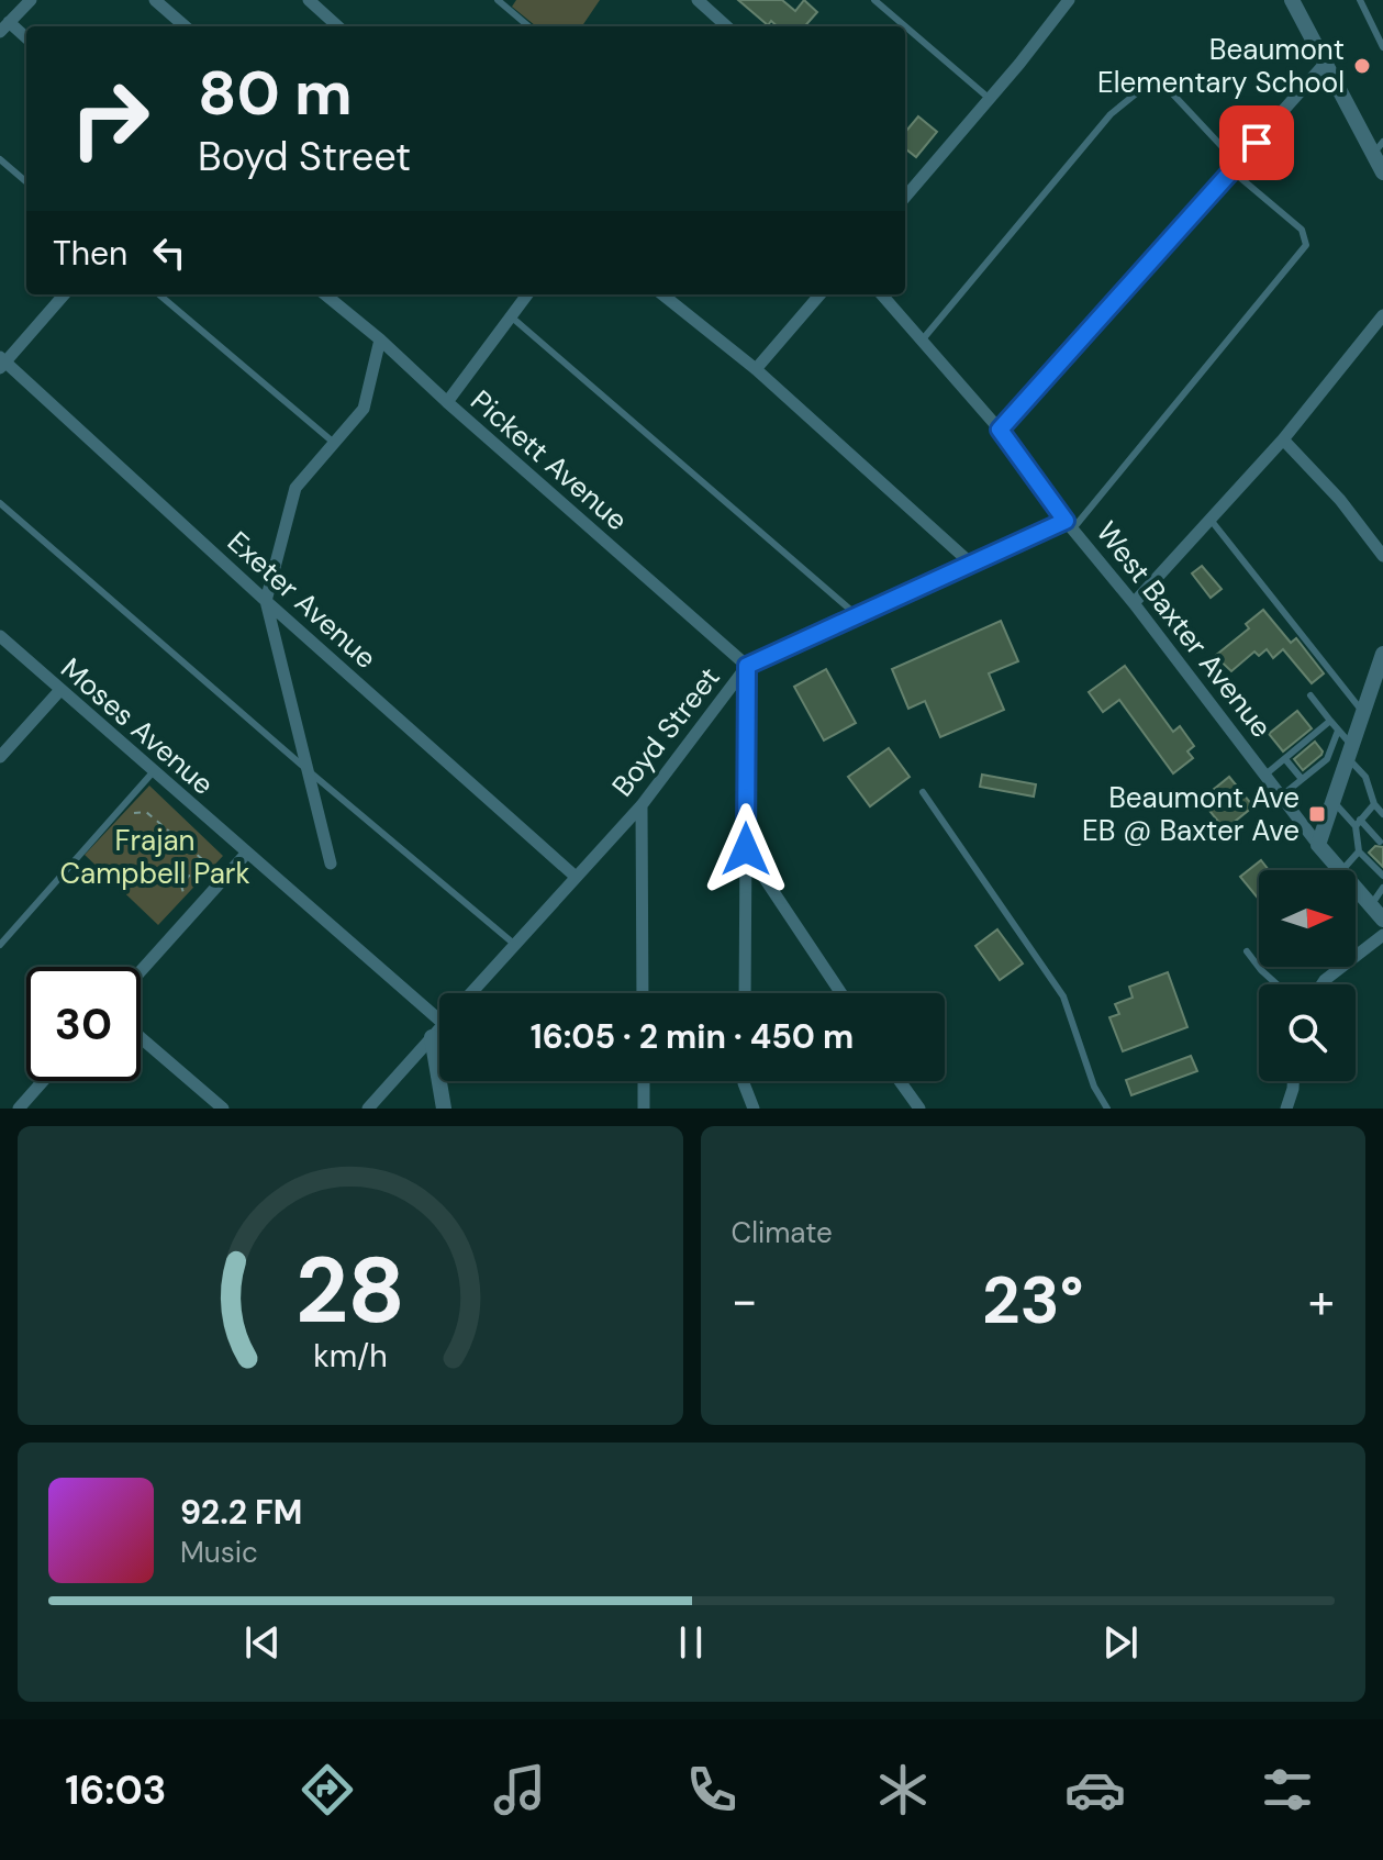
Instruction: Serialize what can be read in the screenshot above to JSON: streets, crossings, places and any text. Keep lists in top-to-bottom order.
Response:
{
  "streets": {
    "street": [
      "Pickett Avenue",
      "Exeter Avenue",
      "West Baxter Avenue",
      "Moses Avenue",
      "Boyd Street"
    ]
  },
  "crossings": [
    ["Pickett Avenue", "Boyd Street"],
    ["Exeter Avenue", "Boyd Street"],
    ["West Baxter Avenue", "Boyd Street"]
  ],
  "parks": ["Frajan Campbell Park"],
  "places": {
    "other": ["Beaumont Elementary School"],
    "transit": ["Beaumont Ave EB @ Baxter Ave"]
  },
  "north": "right",
  "page": {
    "turn": ["80 m", "Boyd Street"],
    "then": "Then",
    "limit": "30",
    "trip": "16:05 · 2 min · 450 m",
    "tile": "Climate",
    "heat": ["−", "23°", "+"],
    "song": ["92.2 FM", "Music"],
    "tabs": "16:03",
    "gauge": ["28", "km/h"]
  }
}
